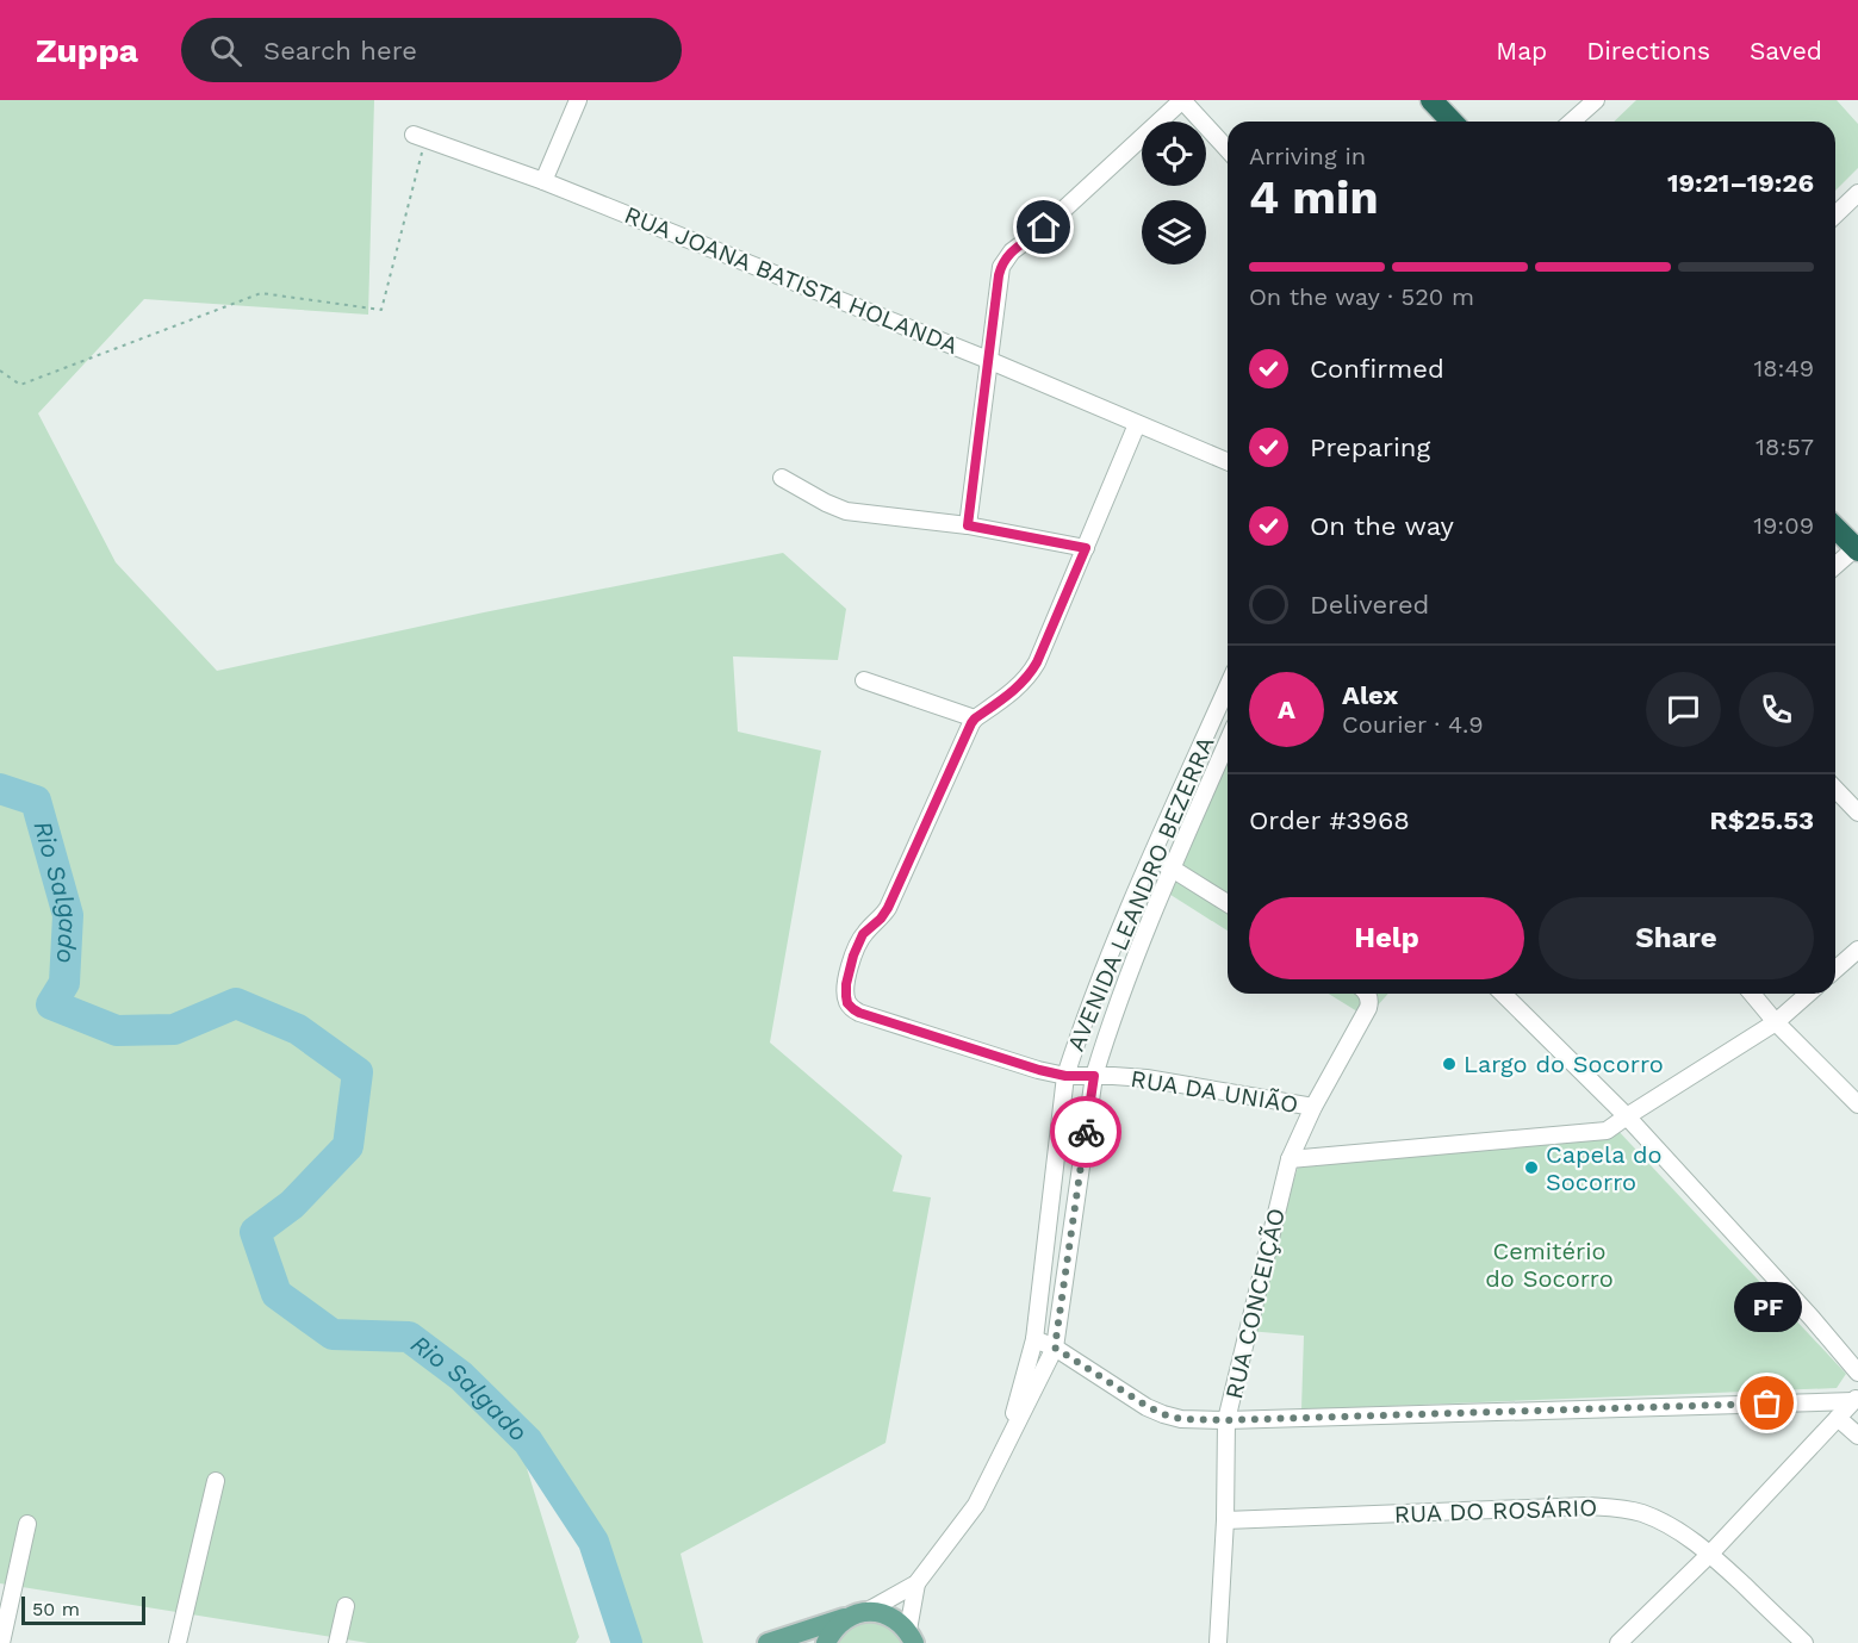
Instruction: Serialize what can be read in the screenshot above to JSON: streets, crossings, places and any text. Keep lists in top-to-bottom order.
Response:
{
  "streets": {
    "street": [
      "RUA JOANA BATISTA HOLANDA",
      "AVENIDA LEANDRO BEZERRA",
      "RUA DA UNIÃO",
      "RUA CONCEIÇÃO",
      "RUA DO ROSÁRIO"
    ]
  },
  "crossings": [
    ["AVENIDA LEANDRO BEZERRA", "RUA DA UNIÃO"],
    ["RUA DA UNIÃO", "RUA CONCEIÇÃO"],
    ["RUA CONCEIÇÃO", "RUA DO ROSÁRIO"]
  ],
  "water": ["Rio Salgado"],
  "parks": ["Cemitério do Socorro"],
  "places": ["Largo do Socorro", "Capela do Socorro", "PF"],
  "scale_bar": "50 m",
  "page": {
    "header": "Zuppa",
    "search": "Search here",
    "nav": ["Map", "Directions", "Saved"],
    "heading": ["4 min", "Arriving in", "19:21–19:26"],
    "panel": [
      "Alex",
      "Courier · 4.9",
      "Order #3968",
      "R$25.53"
    ],
    "bar": "On the way · 520 m",
    "list": [
      ["Confirmed", "18:49"],
      ["Preparing", "18:57"],
      ["On the way", "19:09"],
      "Delivered"
    ],
    "round": "A",
    "buttons": ["Help", "Share"],
    "bubble": "PF",
    "scale": "50 m"
  }
}
